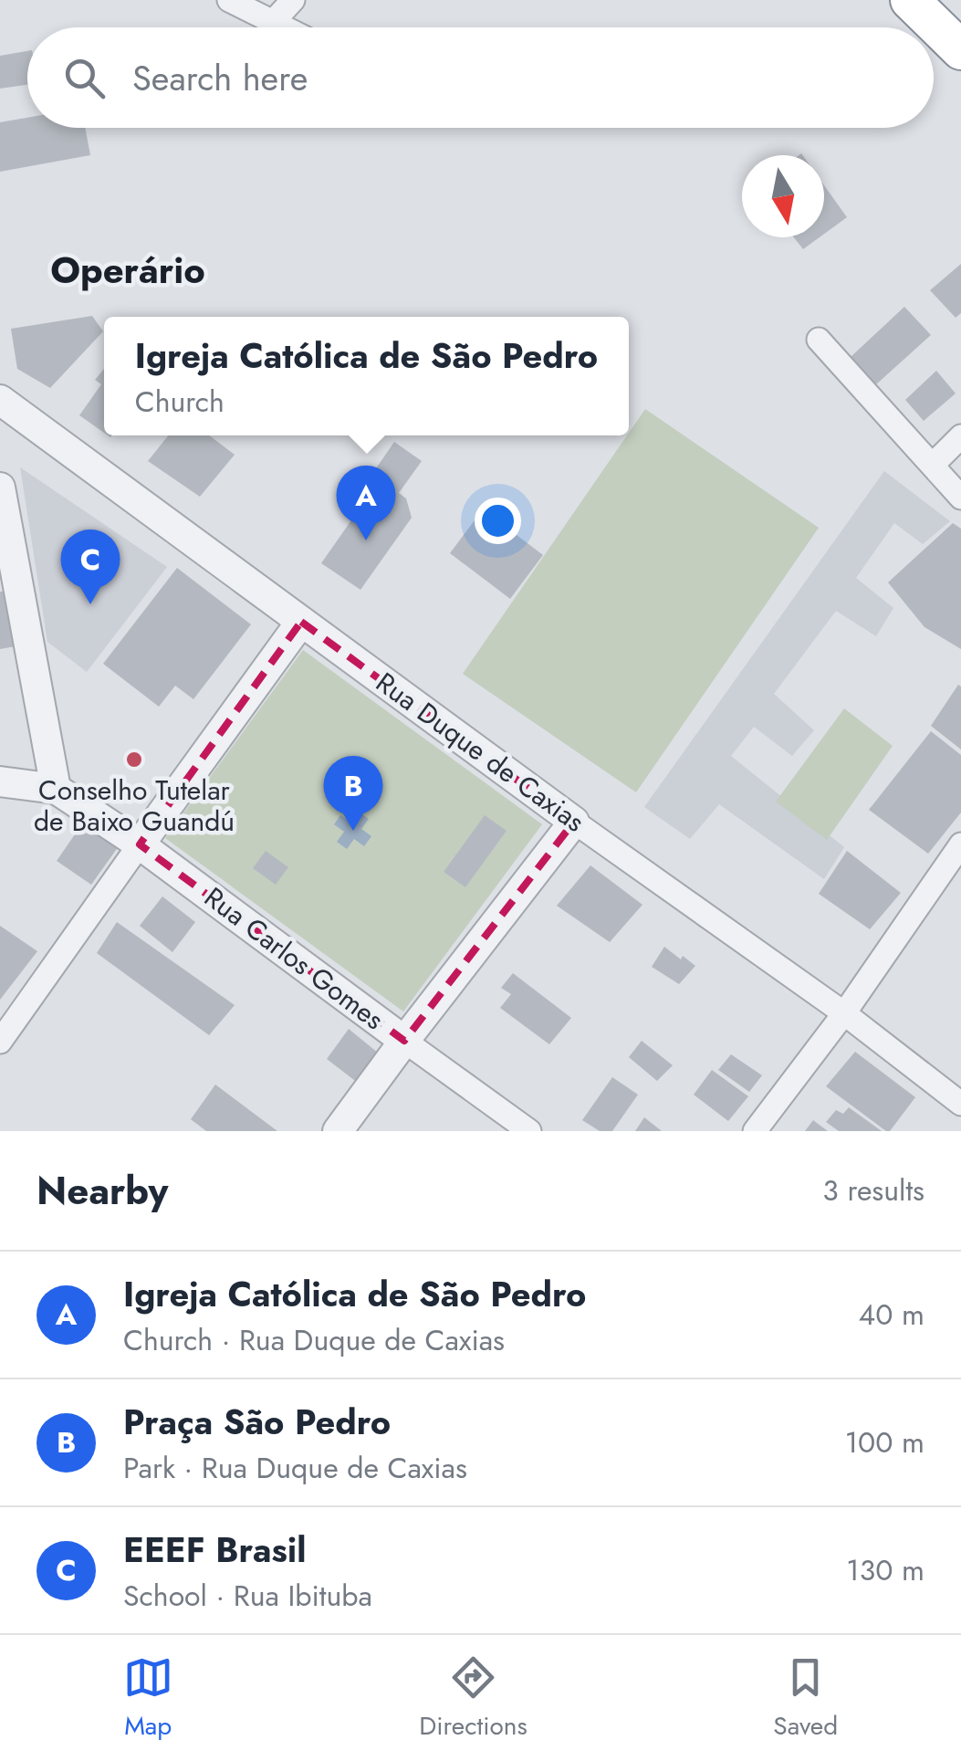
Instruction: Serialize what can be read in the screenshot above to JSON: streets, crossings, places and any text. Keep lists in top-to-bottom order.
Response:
{
  "streets": {
    "street": ["Rua Duque de Caxias", "Rua Carlos Gomes"]
  },
  "districts": ["Operário"],
  "places": ["Conselho Tutelar de Baixo Guandú"],
  "north": "bottom",
  "page": {
    "search": "Search here",
    "popup": ["Igreja Católica de São Pedro", "Church"],
    "pins": ["A", "C", "B"],
    "heading": ["Nearby", "3 results"],
    "list": [
      {
        "mark": "A",
        "name": "Igreja Católica de São Pedro",
        "note": "Church · Rua Duque de Caxias",
        "value": "40 m"
      },
      {
        "mark": "B",
        "name": "Praça São Pedro",
        "note": "Park · Rua Duque de Caxias",
        "value": "100 m"
      },
      {
        "mark": "C",
        "name": "EEEF Brasil",
        "note": "School · Rua Ibituba",
        "value": "130 m"
      }
    ],
    "nav": ["Map", "Directions", "Saved"]
  }
}
